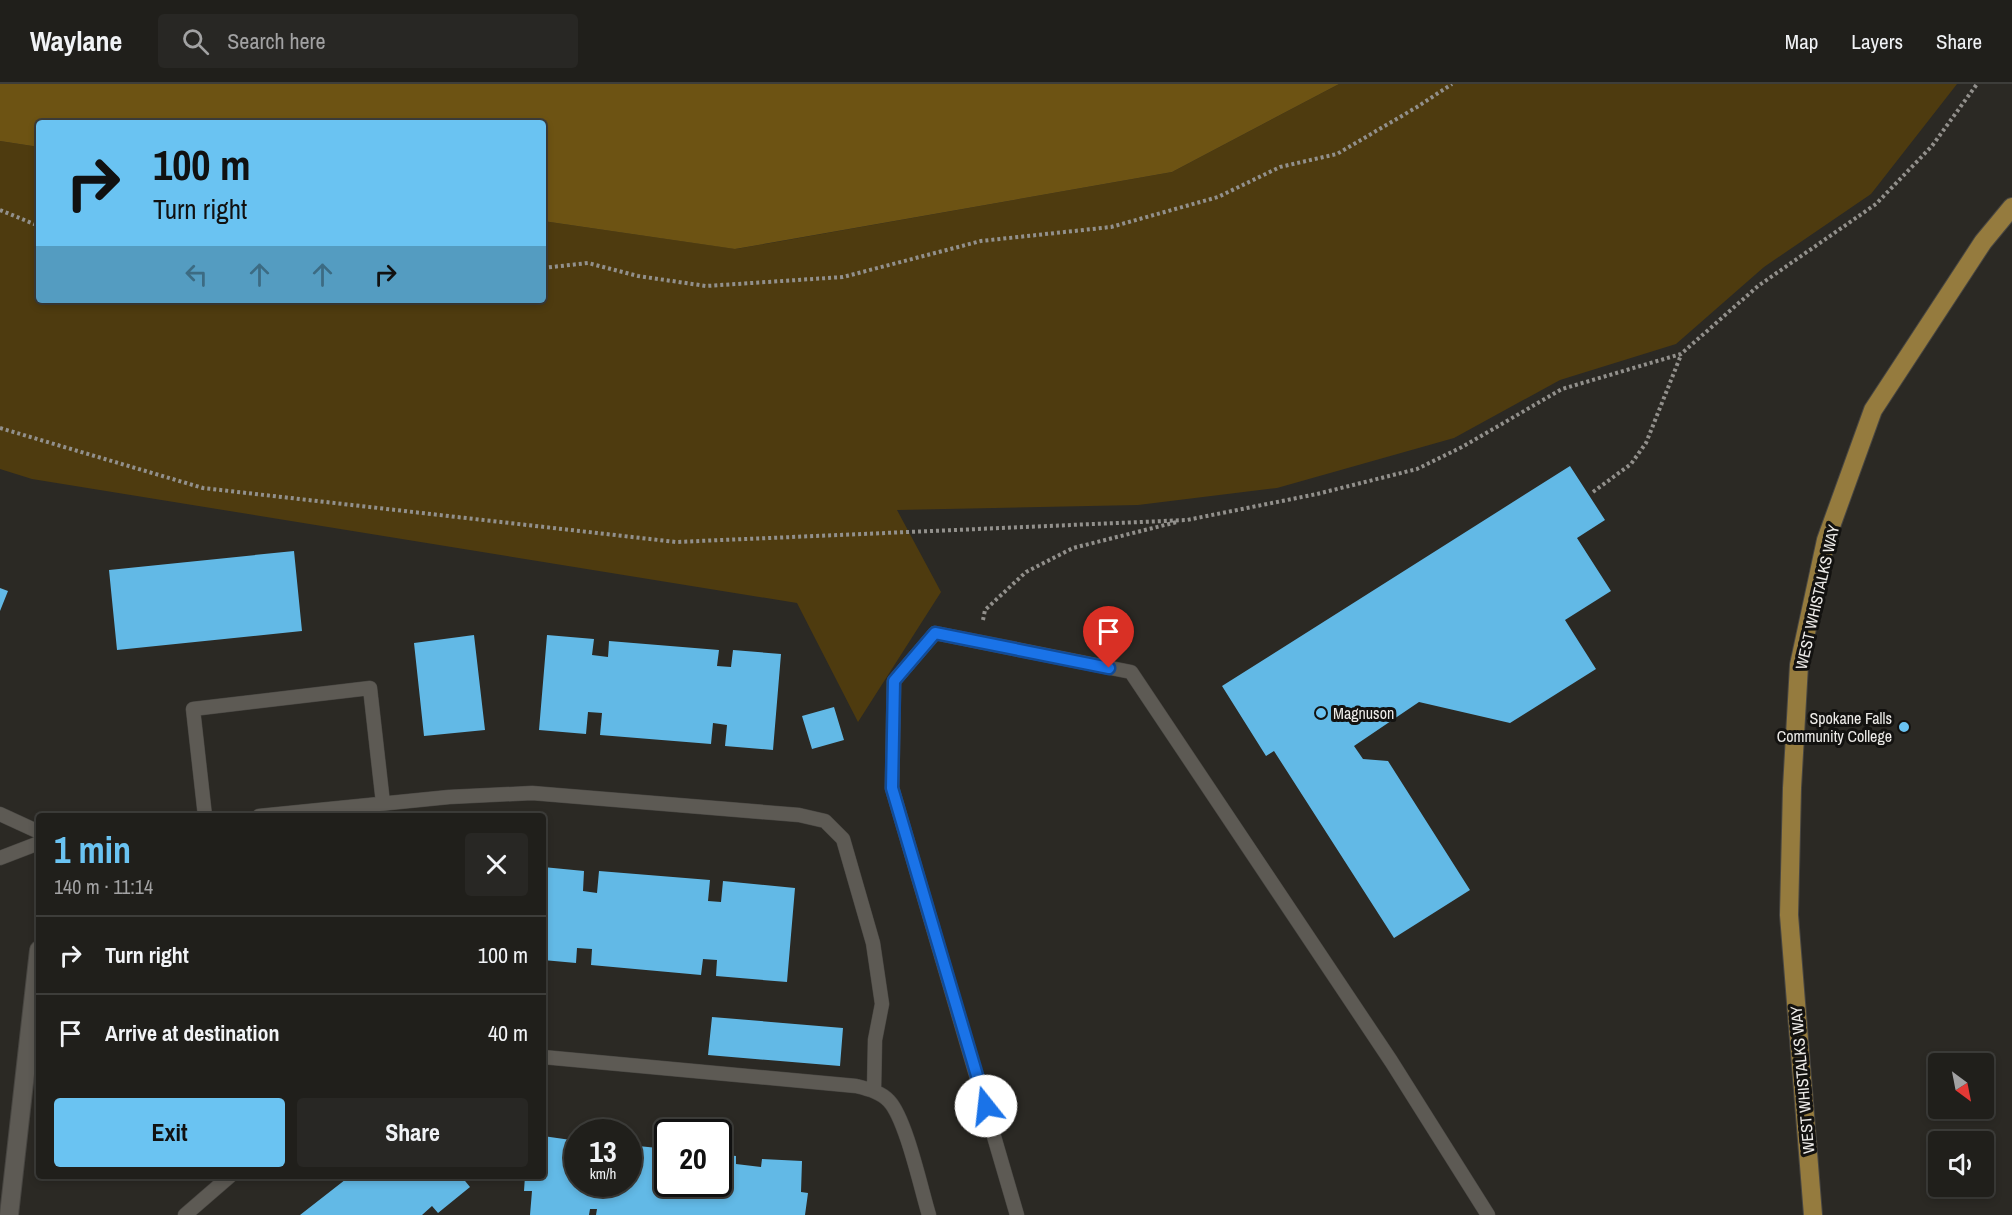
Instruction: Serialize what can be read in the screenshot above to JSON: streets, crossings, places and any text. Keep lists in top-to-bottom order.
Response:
{
  "streets": {
    "main road": ["WEST WHISTALKS WAY"]
  },
  "places": ["Magnuson", "Spokane Falls Community College"],
  "north": "bottom right",
  "page": {
    "header": "Waylane",
    "search": "Search here",
    "nav": ["Map", "Layers", "Share"],
    "turn": ["100 m", "Turn right"],
    "heading": ["1 min", "140 m · 11:14"],
    "list": [
      {
        "name": "Turn right",
        "value": "100 m"
      },
      {
        "name": "Arrive at destination",
        "value": "40 m"
      }
    ],
    "buttons": ["Exit", "Share"],
    "speed": "13 km/h",
    "limit": "20"
  }
}
